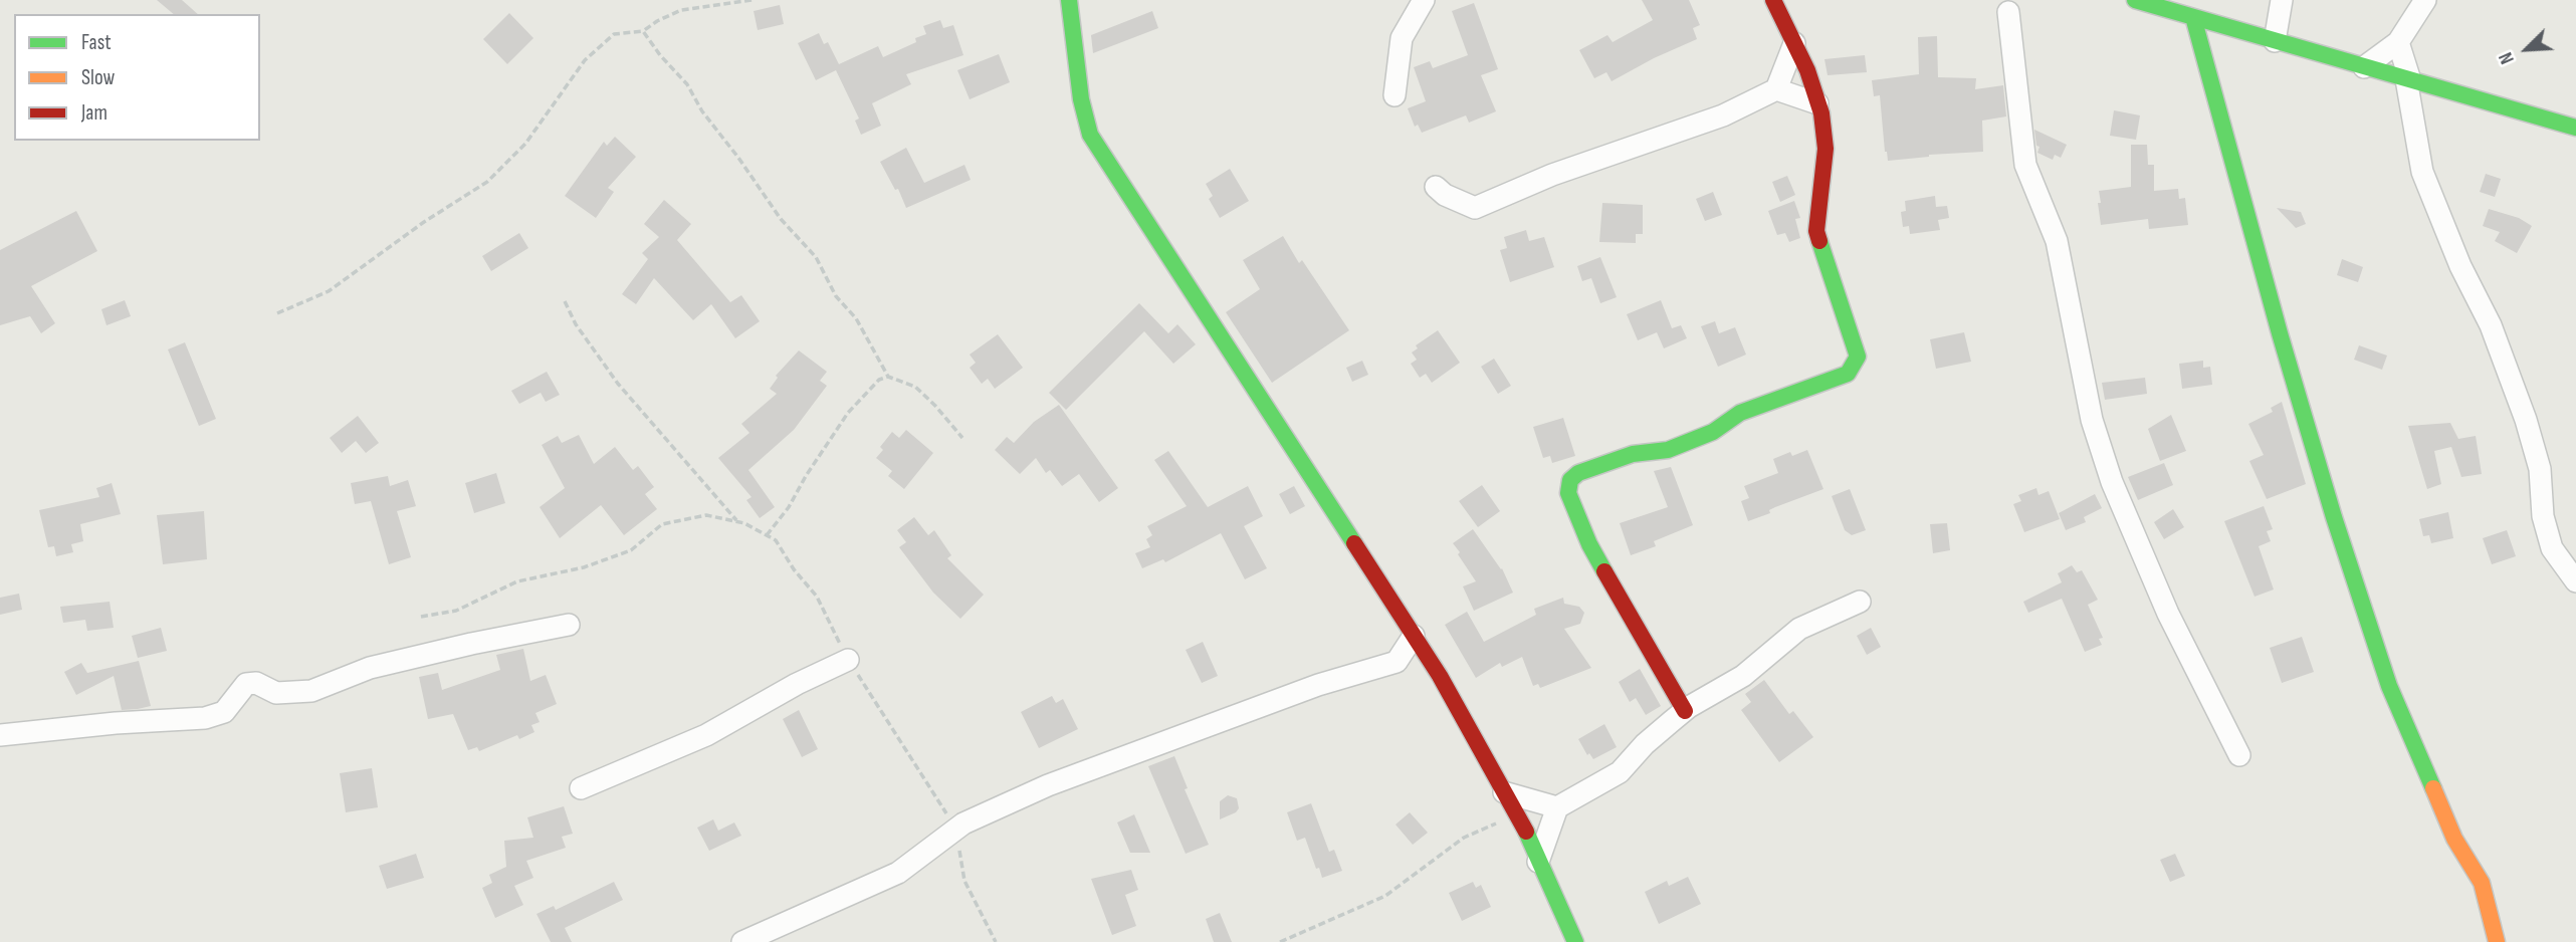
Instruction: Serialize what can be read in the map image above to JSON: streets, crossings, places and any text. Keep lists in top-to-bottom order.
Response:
{
  "legend": ["Fast", "Slow", "Jam"],
  "north": "bottom left"
}
